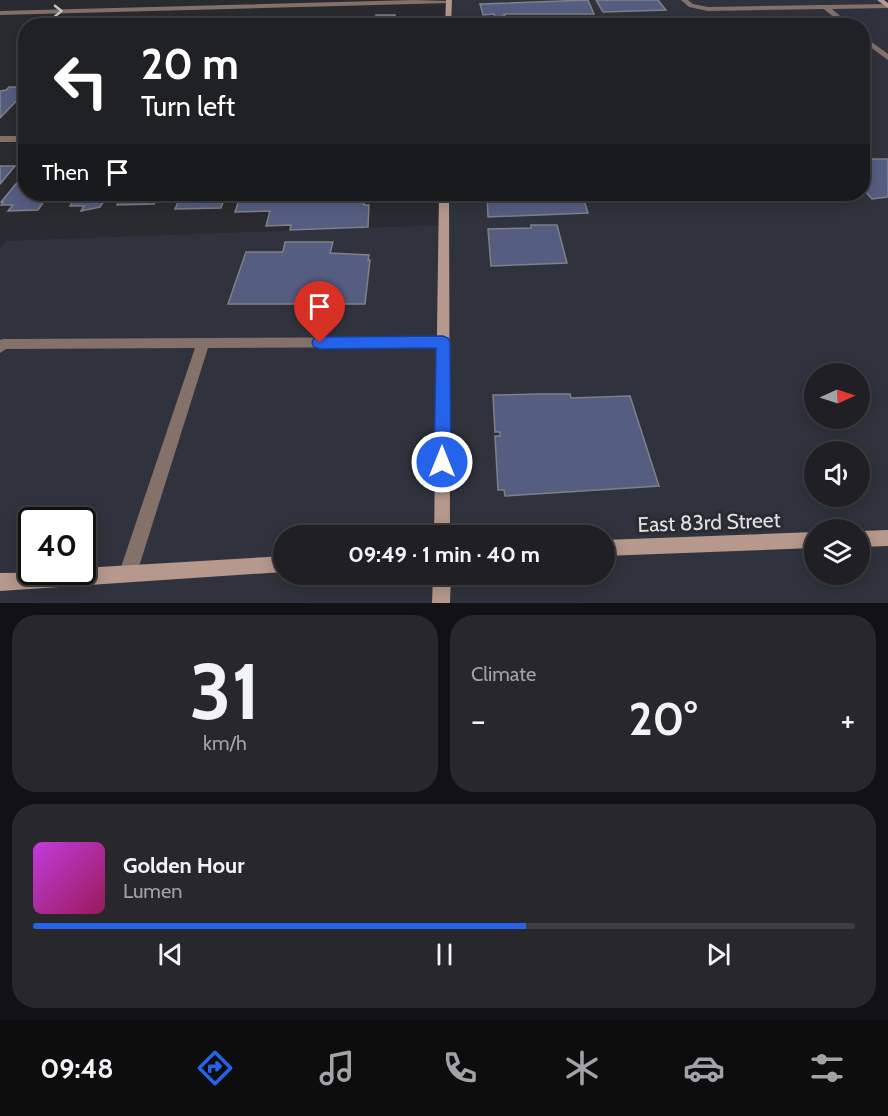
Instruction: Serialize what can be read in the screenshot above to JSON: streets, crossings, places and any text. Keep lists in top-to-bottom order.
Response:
{
  "streets": {
    "street": ["East 83rd Street"]
  },
  "north": "right",
  "page": {
    "turn": ["20 m", "Turn left"],
    "then": "Then",
    "limit": "40",
    "trip": "09:49 · 1 min · 40 m",
    "tile": [
      ["31", "km/h"],
      "Climate"
    ],
    "heat": ["−", "20°", "+"],
    "song": ["Golden Hour", "Lumen"],
    "tabs": "09:48"
  }
}
